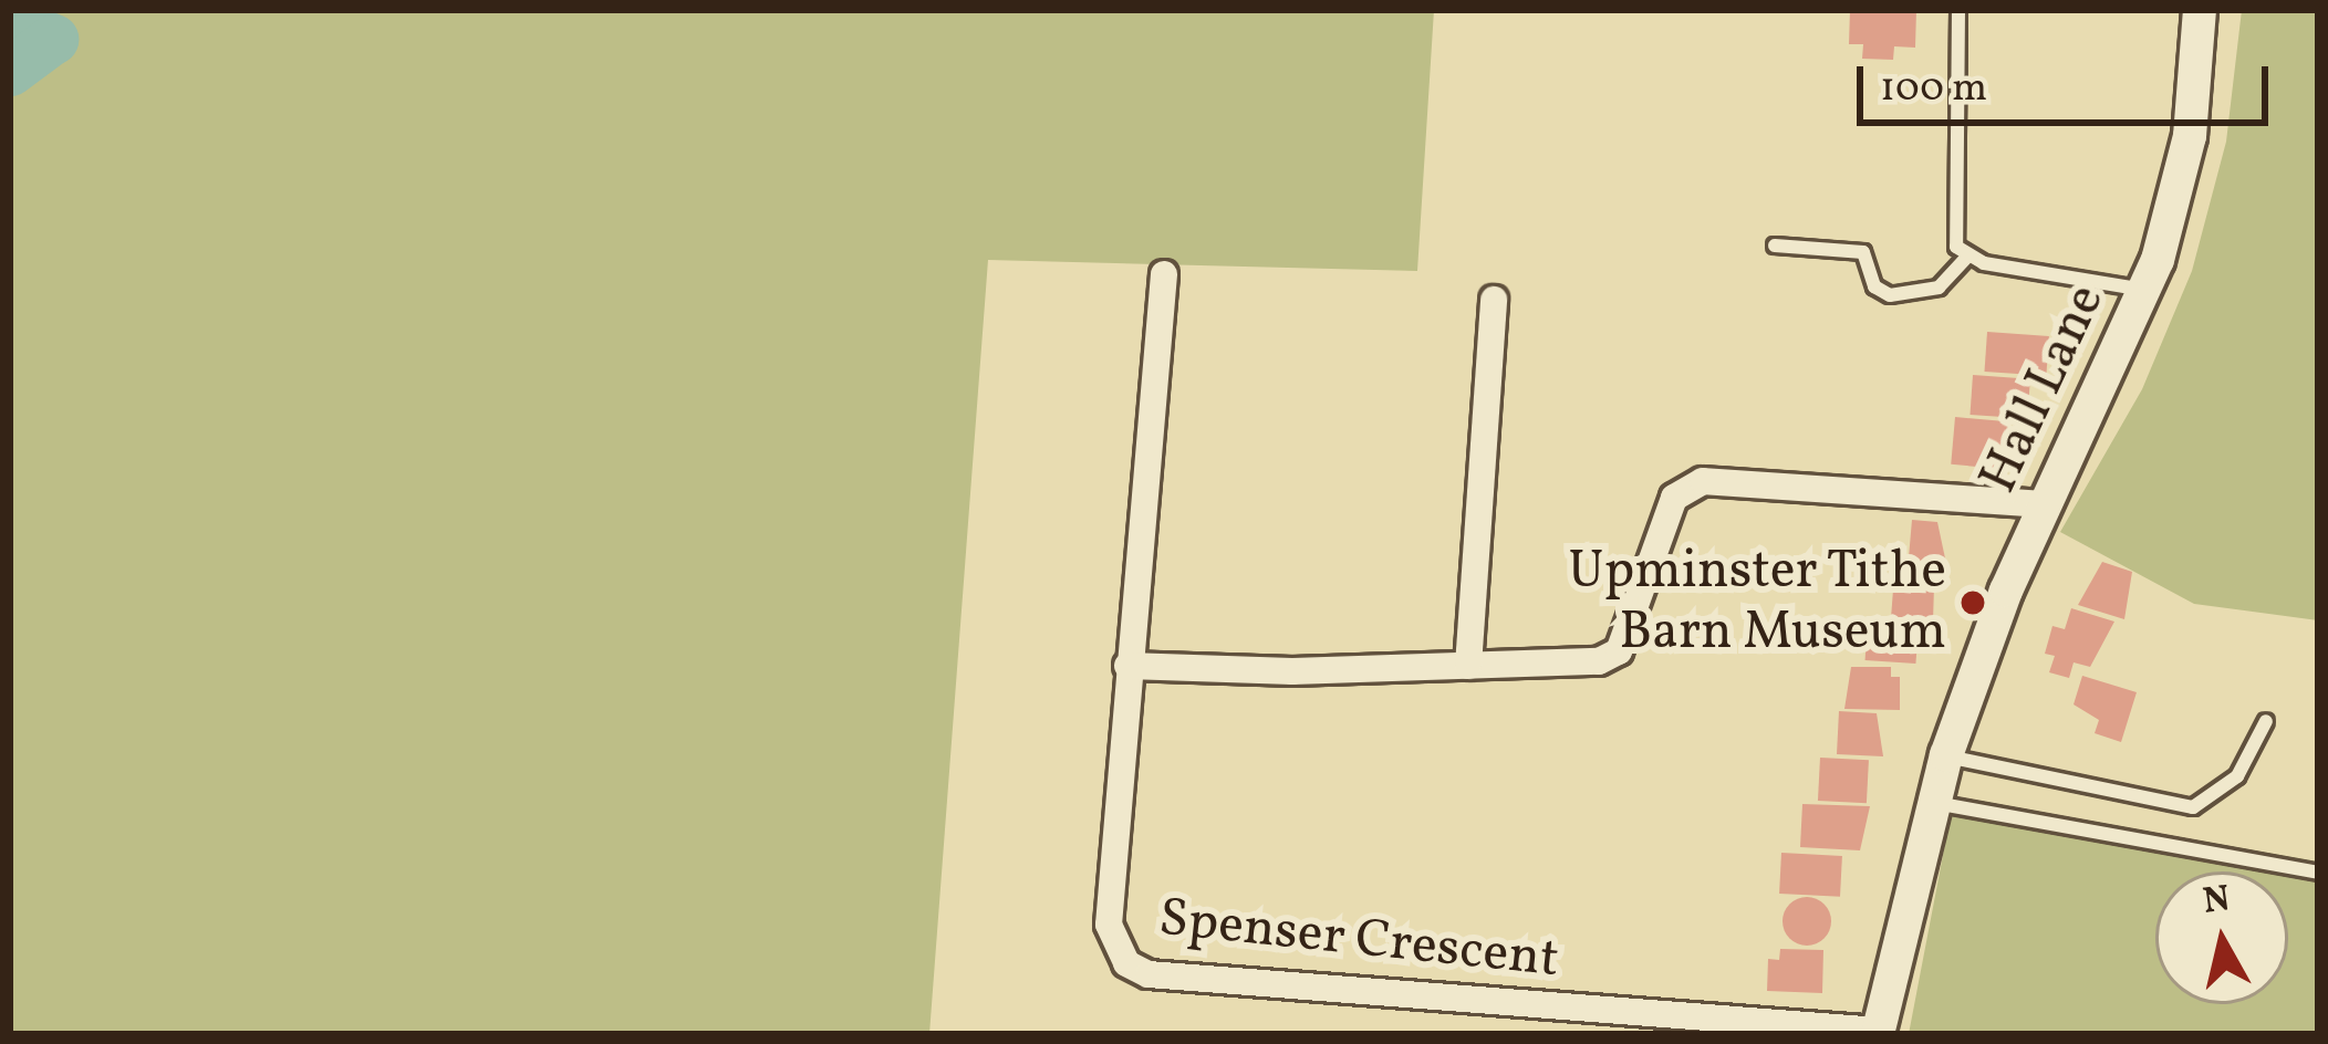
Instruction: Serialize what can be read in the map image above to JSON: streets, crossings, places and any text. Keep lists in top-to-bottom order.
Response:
{
  "streets": {
    "street": ["Hall Lane", "Spenser Crescent"]
  },
  "crossings": [
    ["Hall Lane", "Spenser Crescent"]
  ],
  "places": ["Upminster Tithe Barn Museum"],
  "scale_bar": "100 m",
  "north": "top"
}
